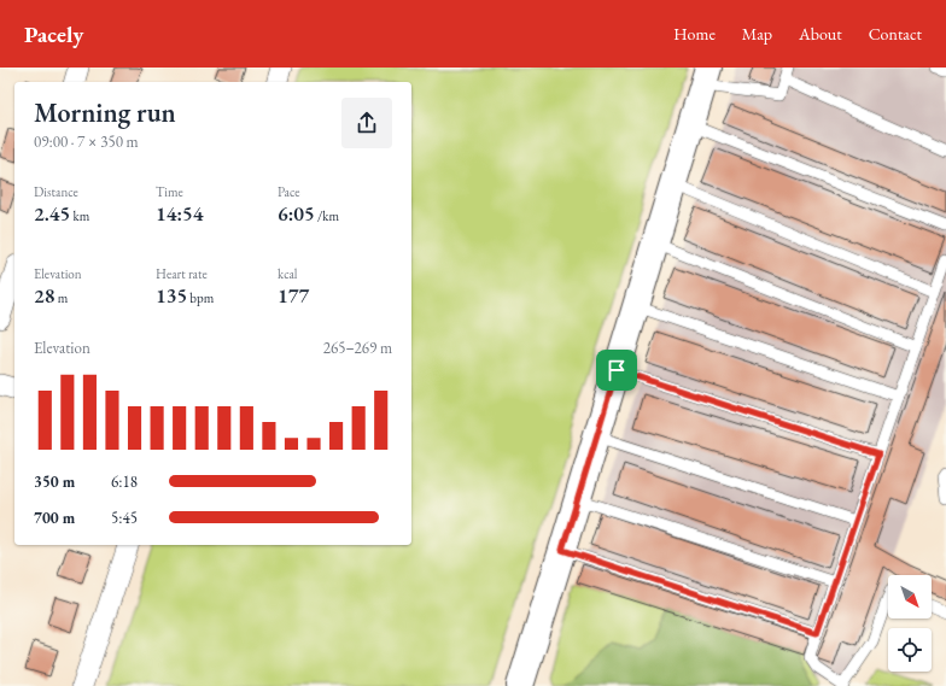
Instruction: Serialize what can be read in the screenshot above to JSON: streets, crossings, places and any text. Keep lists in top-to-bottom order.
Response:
{
  "north": "bottom right",
  "page": {
    "header": "Pacely",
    "nav": [
      "Home",
      "Map",
      "About",
      "Contact"
    ],
    "heading": ["Morning run", "09:00 · 7 × 350 m"],
    "stats": [
      ["Distance", "2.45 km"],
      ["Time", "14:54"],
      ["Pace", "6:05 /km"],
      ["Elevation", "28 m"],
      ["Heart rate", "135 bpm"],
      ["kcal", "177"]
    ],
    "chart": ["Elevation", "265–269 m"],
    "list": [
      {
        "name": "350 m",
        "note": "6:18"
      },
      {
        "name": "700 m",
        "note": "5:45"
      }
    ]
  }
}
